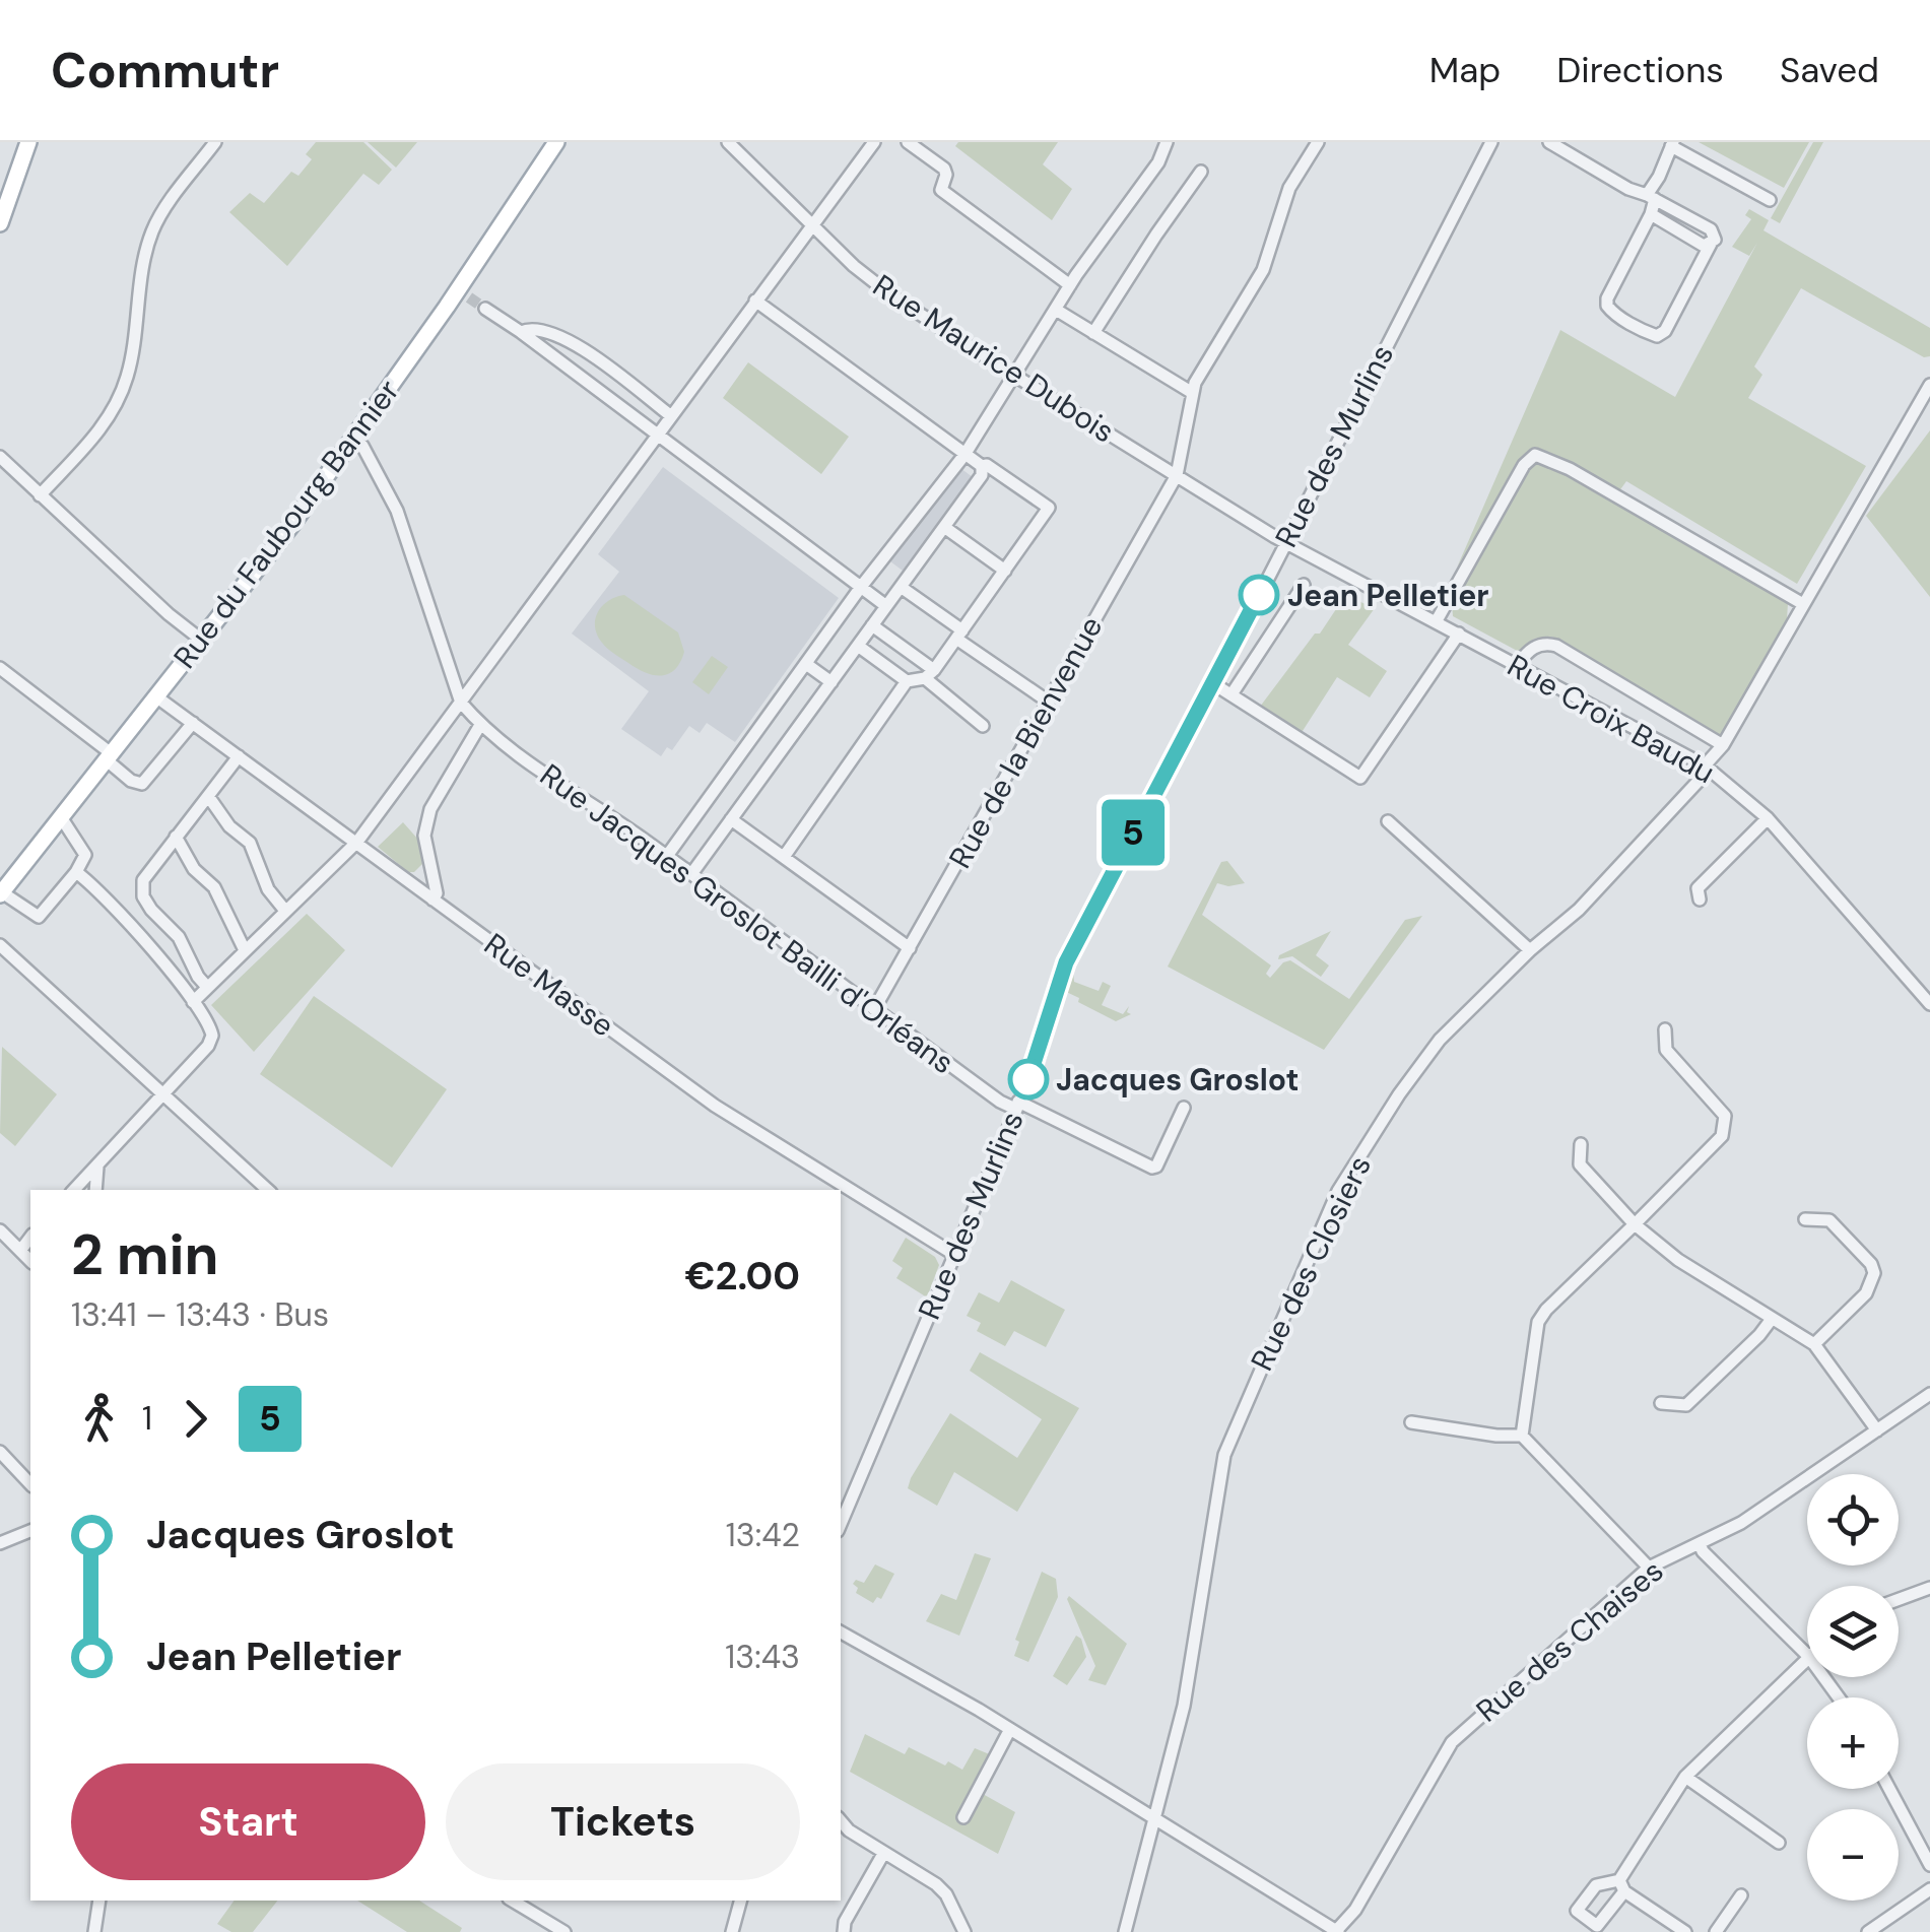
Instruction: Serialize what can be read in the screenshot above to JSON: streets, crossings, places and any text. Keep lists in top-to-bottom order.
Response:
{
  "streets": {
    "main road": ["Rue du Faubourg Bannier"],
    "street": [
      "Rue Maurice Dubois",
      "Rue des Murlins",
      "Rue Croix Baudu",
      "Rue de la Bienvenue",
      "Rue Jacques Groslot Bailli d'Orléans",
      "Rue Masse",
      "Rue des Closiers",
      "Rue des Chaises"
    ]
  },
  "crossings": [
    ["Rue Maurice Dubois", "Rue des Murlins"],
    ["Rue Maurice Dubois", "Rue Croix Baudu"],
    ["Rue Maurice Dubois", "Rue de la Bienvenue"],
    ["Rue des Murlins", "Rue Croix Baudu"],
    ["Rue des Murlins", "Rue Jacques Groslot Bailli d'Orléans"],
    ["Rue des Murlins", "Rue Masse"],
    ["Rue du Faubourg Bannier", "Rue Masse"],
    ["Rue Croix Baudu", "Rue des Closiers"],
    ["Rue de la Bienvenue", "Rue Jacques Groslot Bailli d'Orléans"]
  ],
  "places": ["Jean Pelletier", "Jacques Groslot"],
  "lines": ["bus line 5"],
  "page": {
    "header": "Commutr",
    "nav": ["Map", "Directions", "Saved"],
    "on_map": "5",
    "heading": ["2 min", "13:41 – 13:43 · Bus", "€2.00"],
    "legs": ["1", "5"],
    "map_buttons": ["+", "−"],
    "list": [
      {
        "name": "Jacques Groslot",
        "value": "13:42"
      },
      {
        "name": "Jean Pelletier",
        "value": "13:43"
      }
    ],
    "buttons": ["Start", "Tickets"]
  }
}
